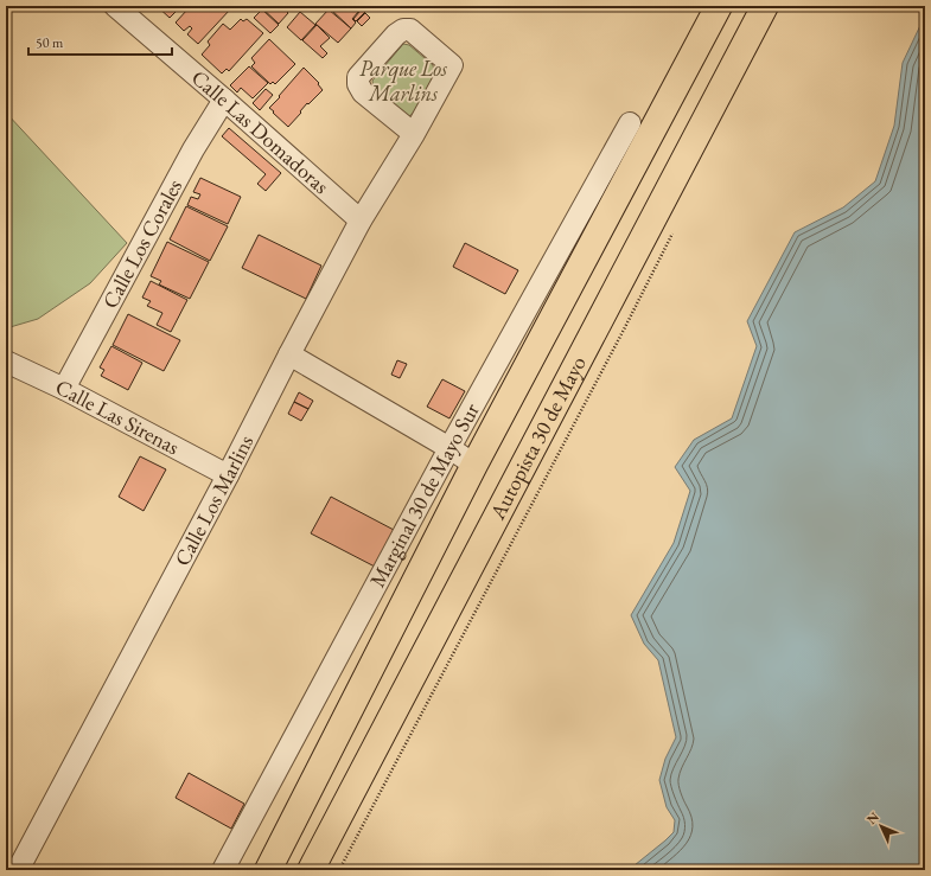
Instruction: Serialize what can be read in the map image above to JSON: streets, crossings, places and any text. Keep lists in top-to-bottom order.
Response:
{
  "streets": {
    "highway": ["Autopista 30 de Mayo"],
    "street": [
      "Calle Las Domadoras",
      "Calle Los Corales",
      "Calle Las Sirenas",
      "Marginal 30 de Mayo Sur",
      "Calle Los Marlins"
    ]
  },
  "crossings": [
    ["Calle Las Domadoras", "Calle Los Corales"],
    ["Calle Las Domadoras", "Calle Los Marlins"],
    ["Calle Los Corales", "Calle Las Sirenas"],
    ["Calle Las Sirenas", "Calle Los Marlins"]
  ],
  "parks": ["Parque Los Marlins"],
  "scale_bar": "50 m",
  "north": "top left"
}
